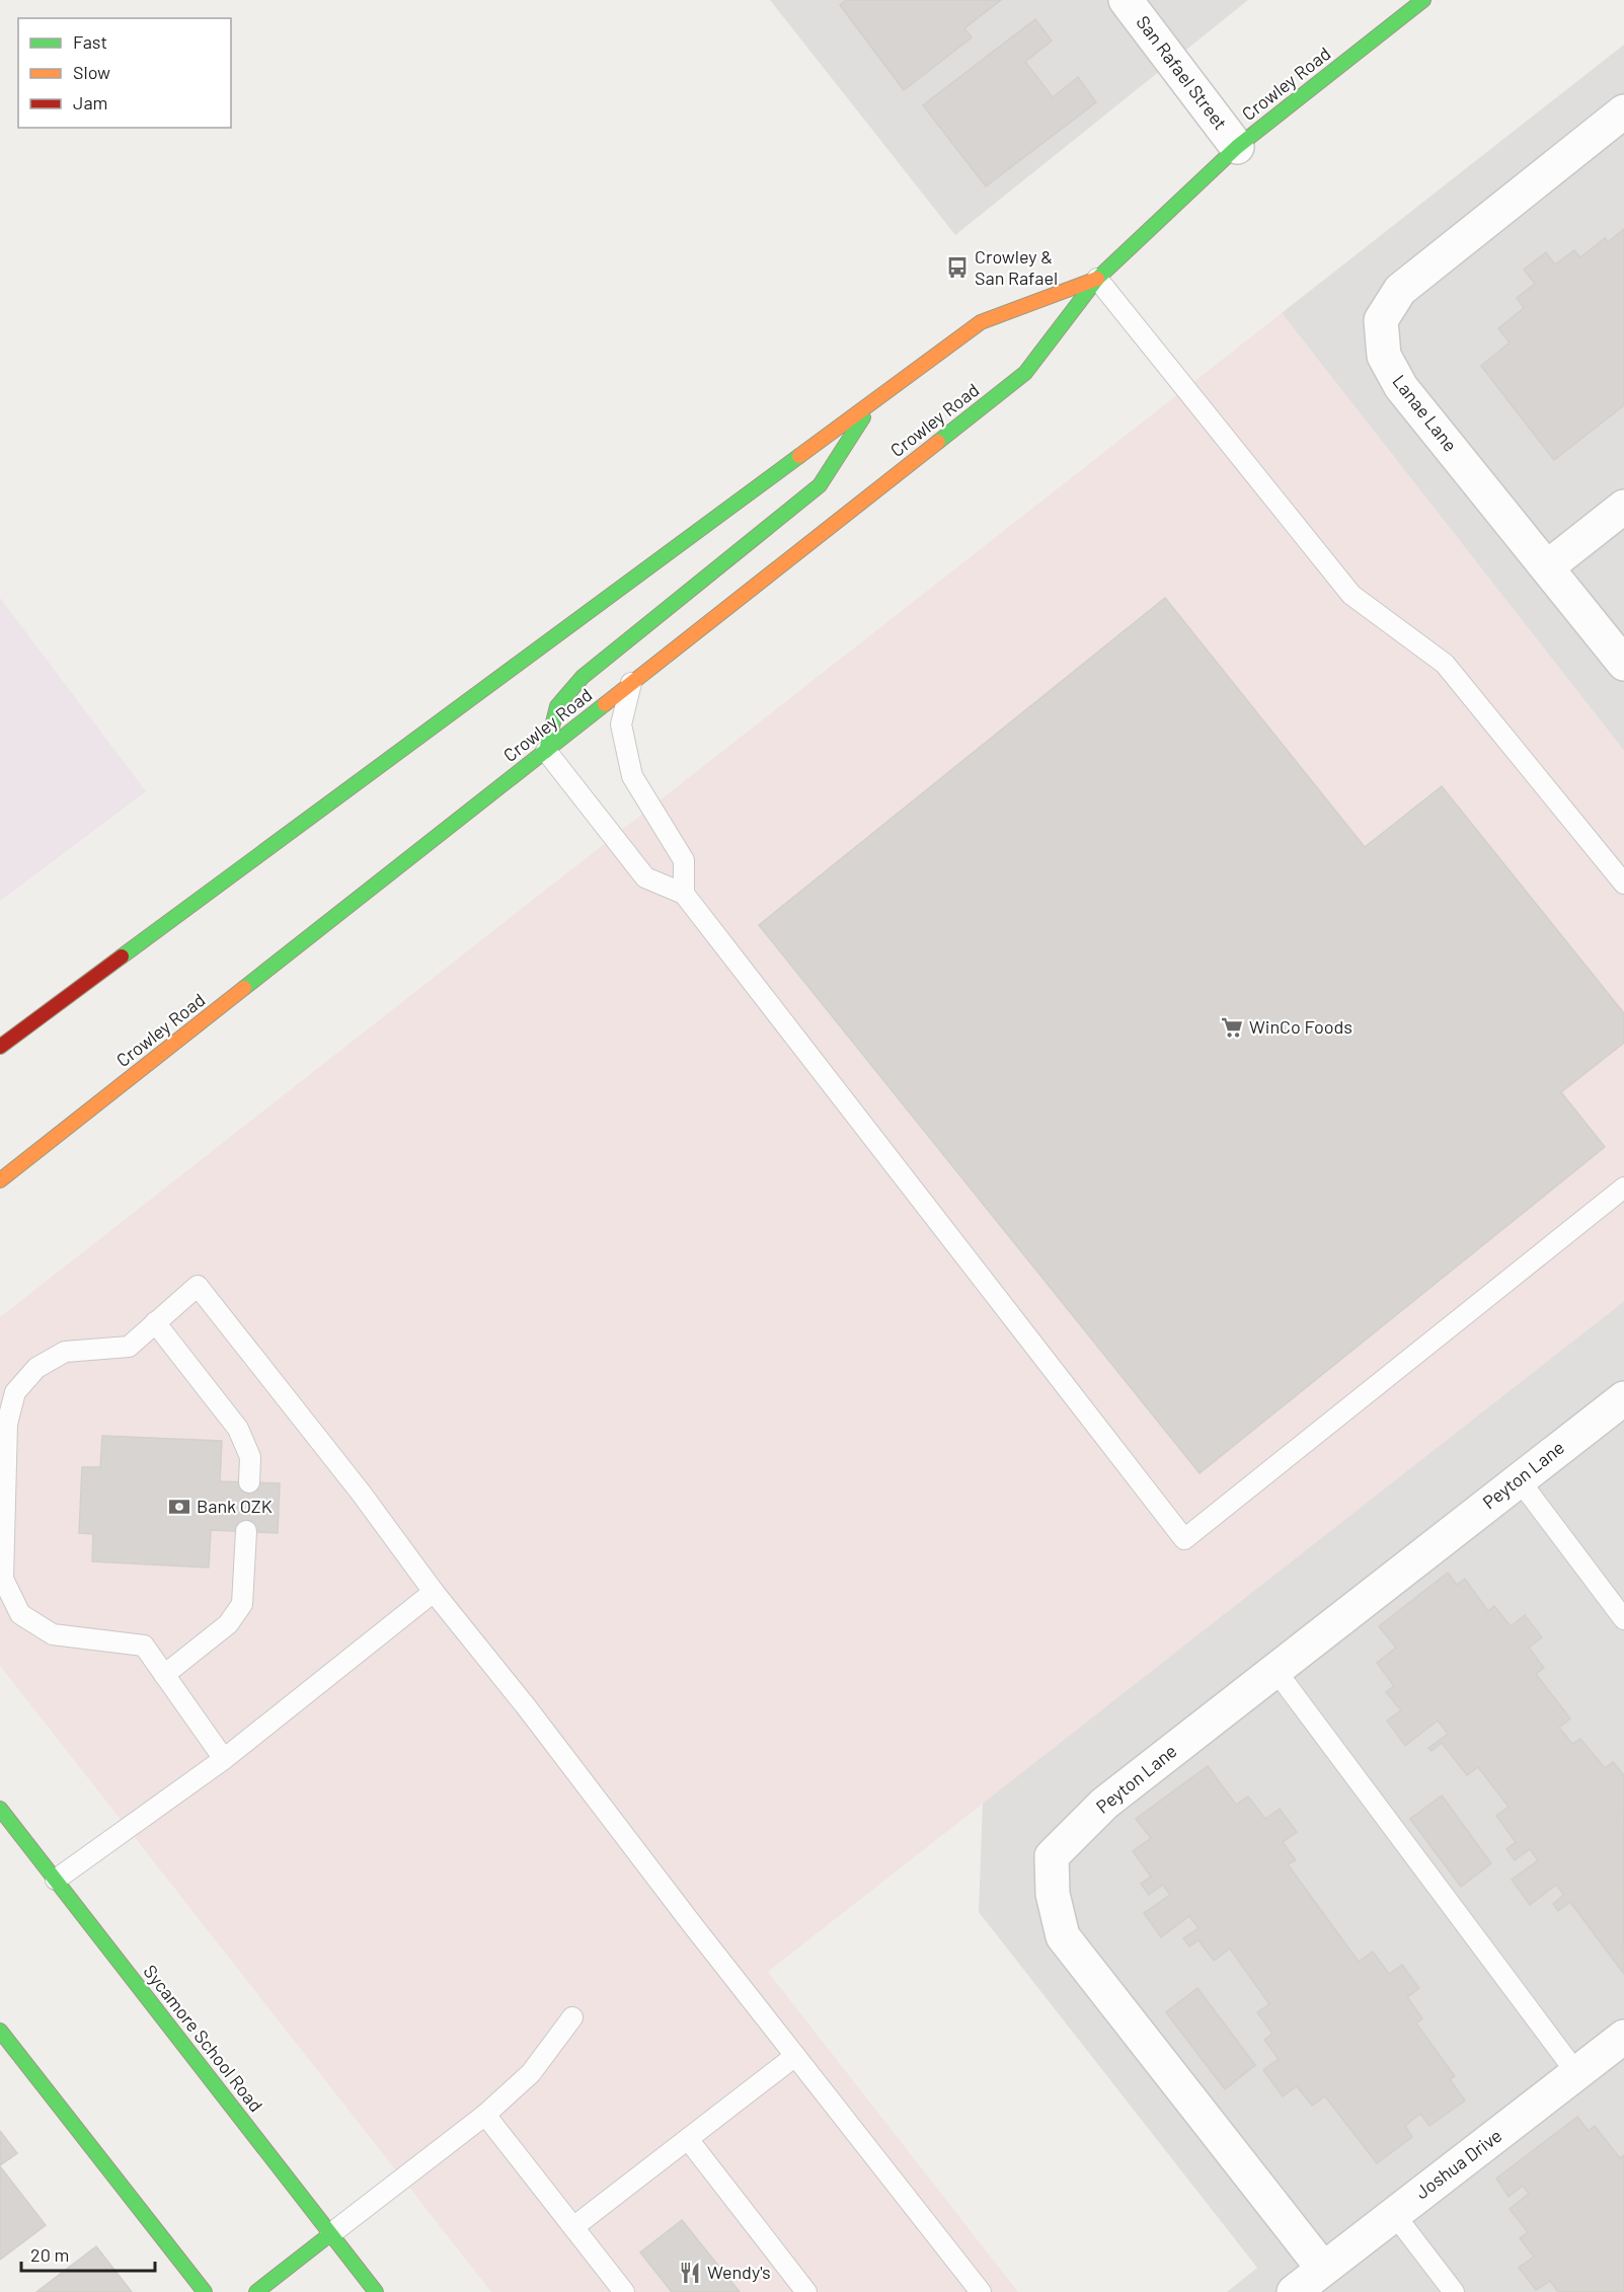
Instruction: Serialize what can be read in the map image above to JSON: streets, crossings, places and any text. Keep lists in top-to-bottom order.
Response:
{
  "streets": {
    "main road": ["Crowley Road", "Sycamore School Road"],
    "street": [
      "San Rafael Street",
      "Lanae Lane",
      "Peyton Lane",
      "Joshua Drive"
    ]
  },
  "crossings": [
    ["San Rafael Street", "Crowley Road"],
    ["Peyton Lane", "Joshua Drive"]
  ],
  "places": {
    "bus stop": ["Crowley & San Rafael"],
    "supermarket": ["WinCo Foods"],
    "bank": ["Bank OZK"],
    "restaurant": ["Wendy's"]
  },
  "legend": ["Fast", "Slow", "Jam"],
  "scale_bar": "20 m"
}
